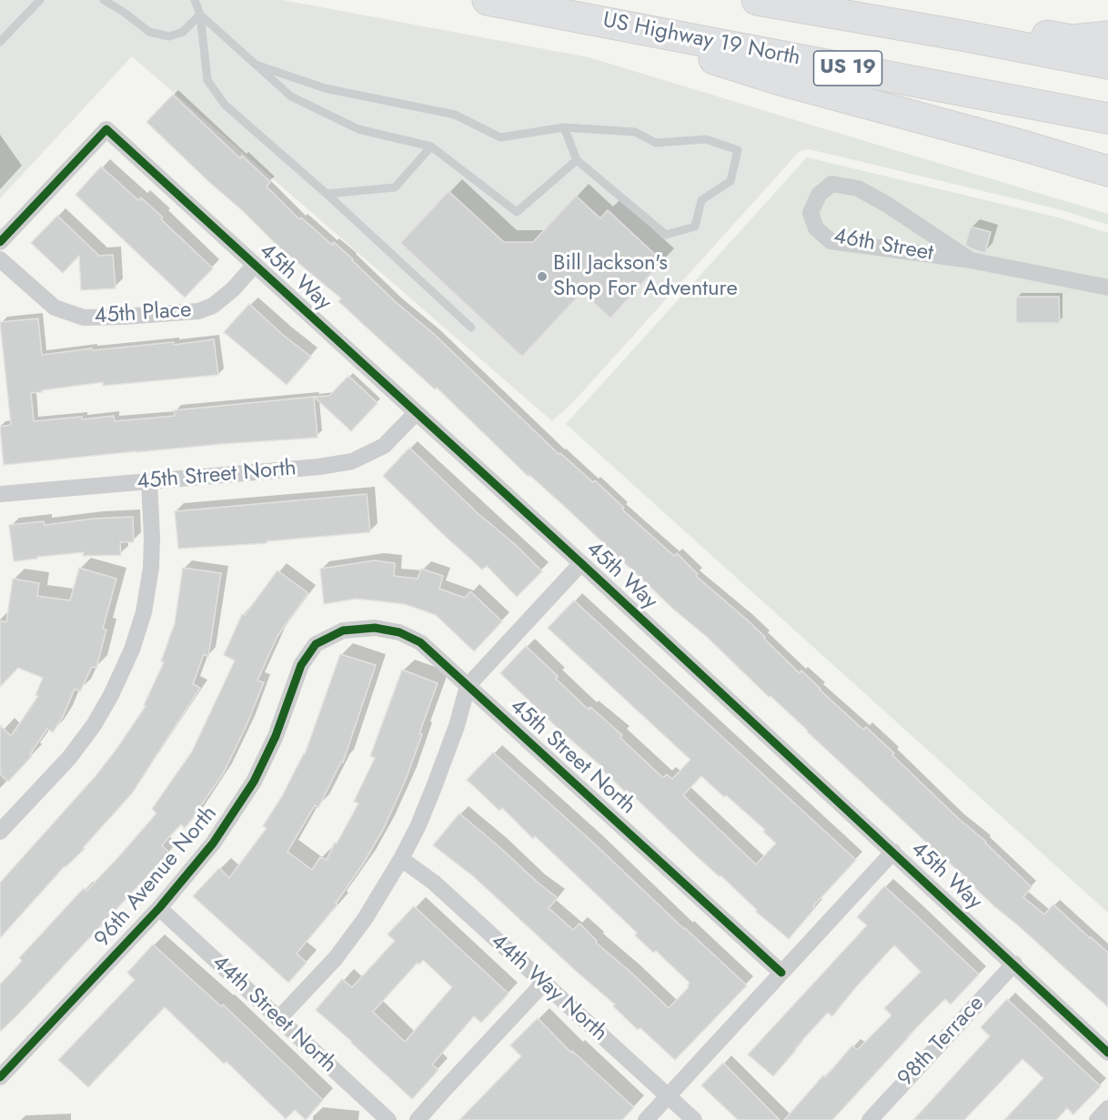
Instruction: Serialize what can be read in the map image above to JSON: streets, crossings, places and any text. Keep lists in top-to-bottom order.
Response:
{
  "streets": {
    "highway": ["US Highway 19 North", "US 19"],
    "street": [
      "46th Street",
      "45th Way",
      "45th Place",
      "45th Street North",
      "96th Avenue North",
      "44th Way North",
      "44th Street North",
      "98th Terrace"
    ]
  },
  "crossings": [
    ["45th Way", "45th Place"],
    ["45th Way", "45th Street North"],
    ["45th Way", "98th Terrace"],
    ["45th Street North", "96th Avenue North"],
    ["96th Avenue North", "44th Street North"]
  ],
  "places": ["Bill Jackson's Shop For Adventure"]
}
